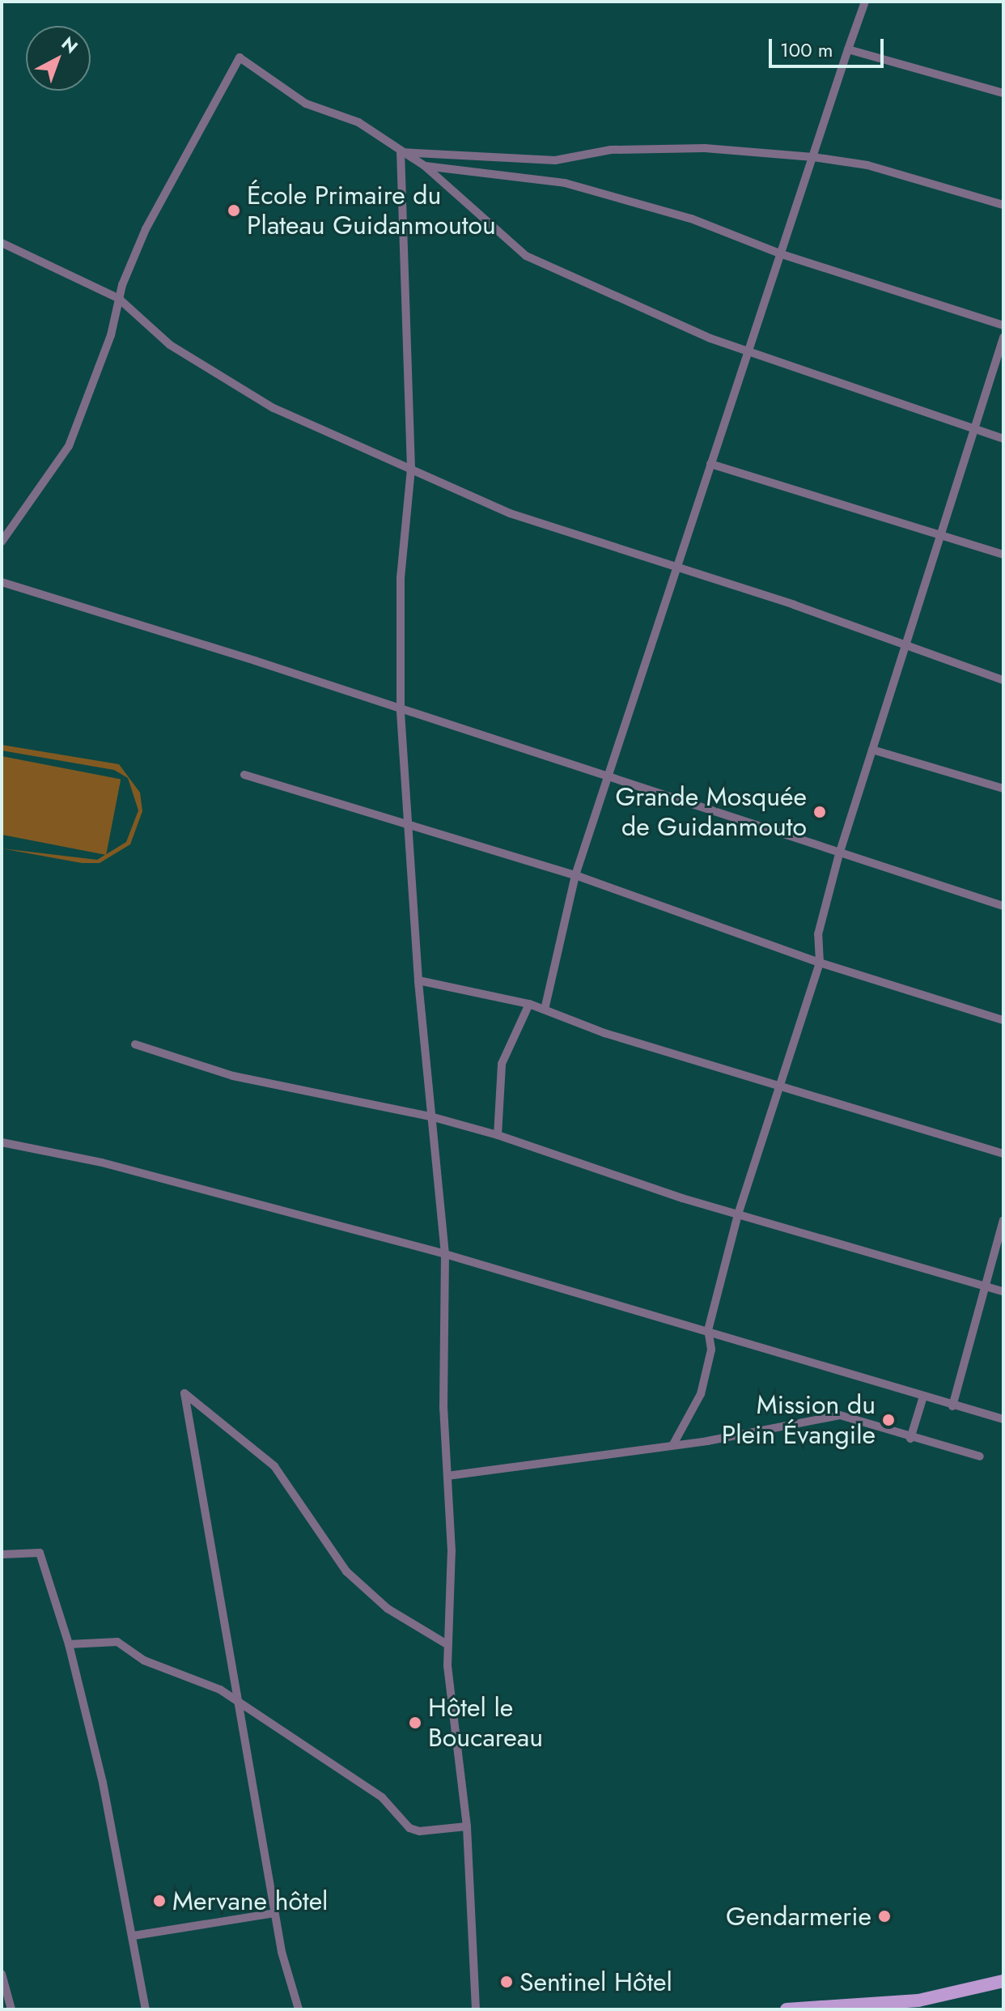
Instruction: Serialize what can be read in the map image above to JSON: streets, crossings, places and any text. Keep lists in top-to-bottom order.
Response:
{
  "places": [
    "École Primaire du Plateau Guidanmoutou",
    "Grande Mosquée de Guidanmouto",
    "Mission du Plein Évangile",
    "Hôtel le Boucareau",
    "Mervane hôtel",
    "Gendarmerie",
    "Sentinel Hôtel"
  ],
  "scale_bar": "100 m",
  "north": "top right"
}
